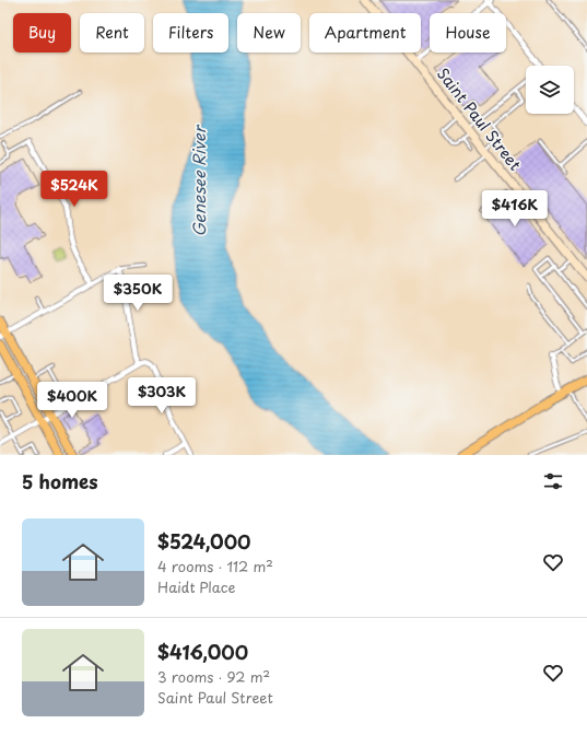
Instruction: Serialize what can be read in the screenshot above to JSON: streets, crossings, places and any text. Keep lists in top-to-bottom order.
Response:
{
  "streets": {
    "main road": ["Saint Paul Street"]
  },
  "water": ["Genesee River"],
  "page": {
    "chip": [
      "Buy",
      "Rent",
      "Filters",
      "New",
      "Apartment",
      "House"
    ],
    "price": [
      "$524K",
      "$416K",
      "$350K",
      "$303K",
      "$400K"
    ],
    "heading": "5 homes",
    "list": [
      {
        "name": "$524,000",
        "note": "4 rooms · 112 m² · Haidt Place"
      },
      {
        "name": "$416,000",
        "note": "3 rooms · 92 m² · Saint Paul Street"
      }
    ]
  }
}
